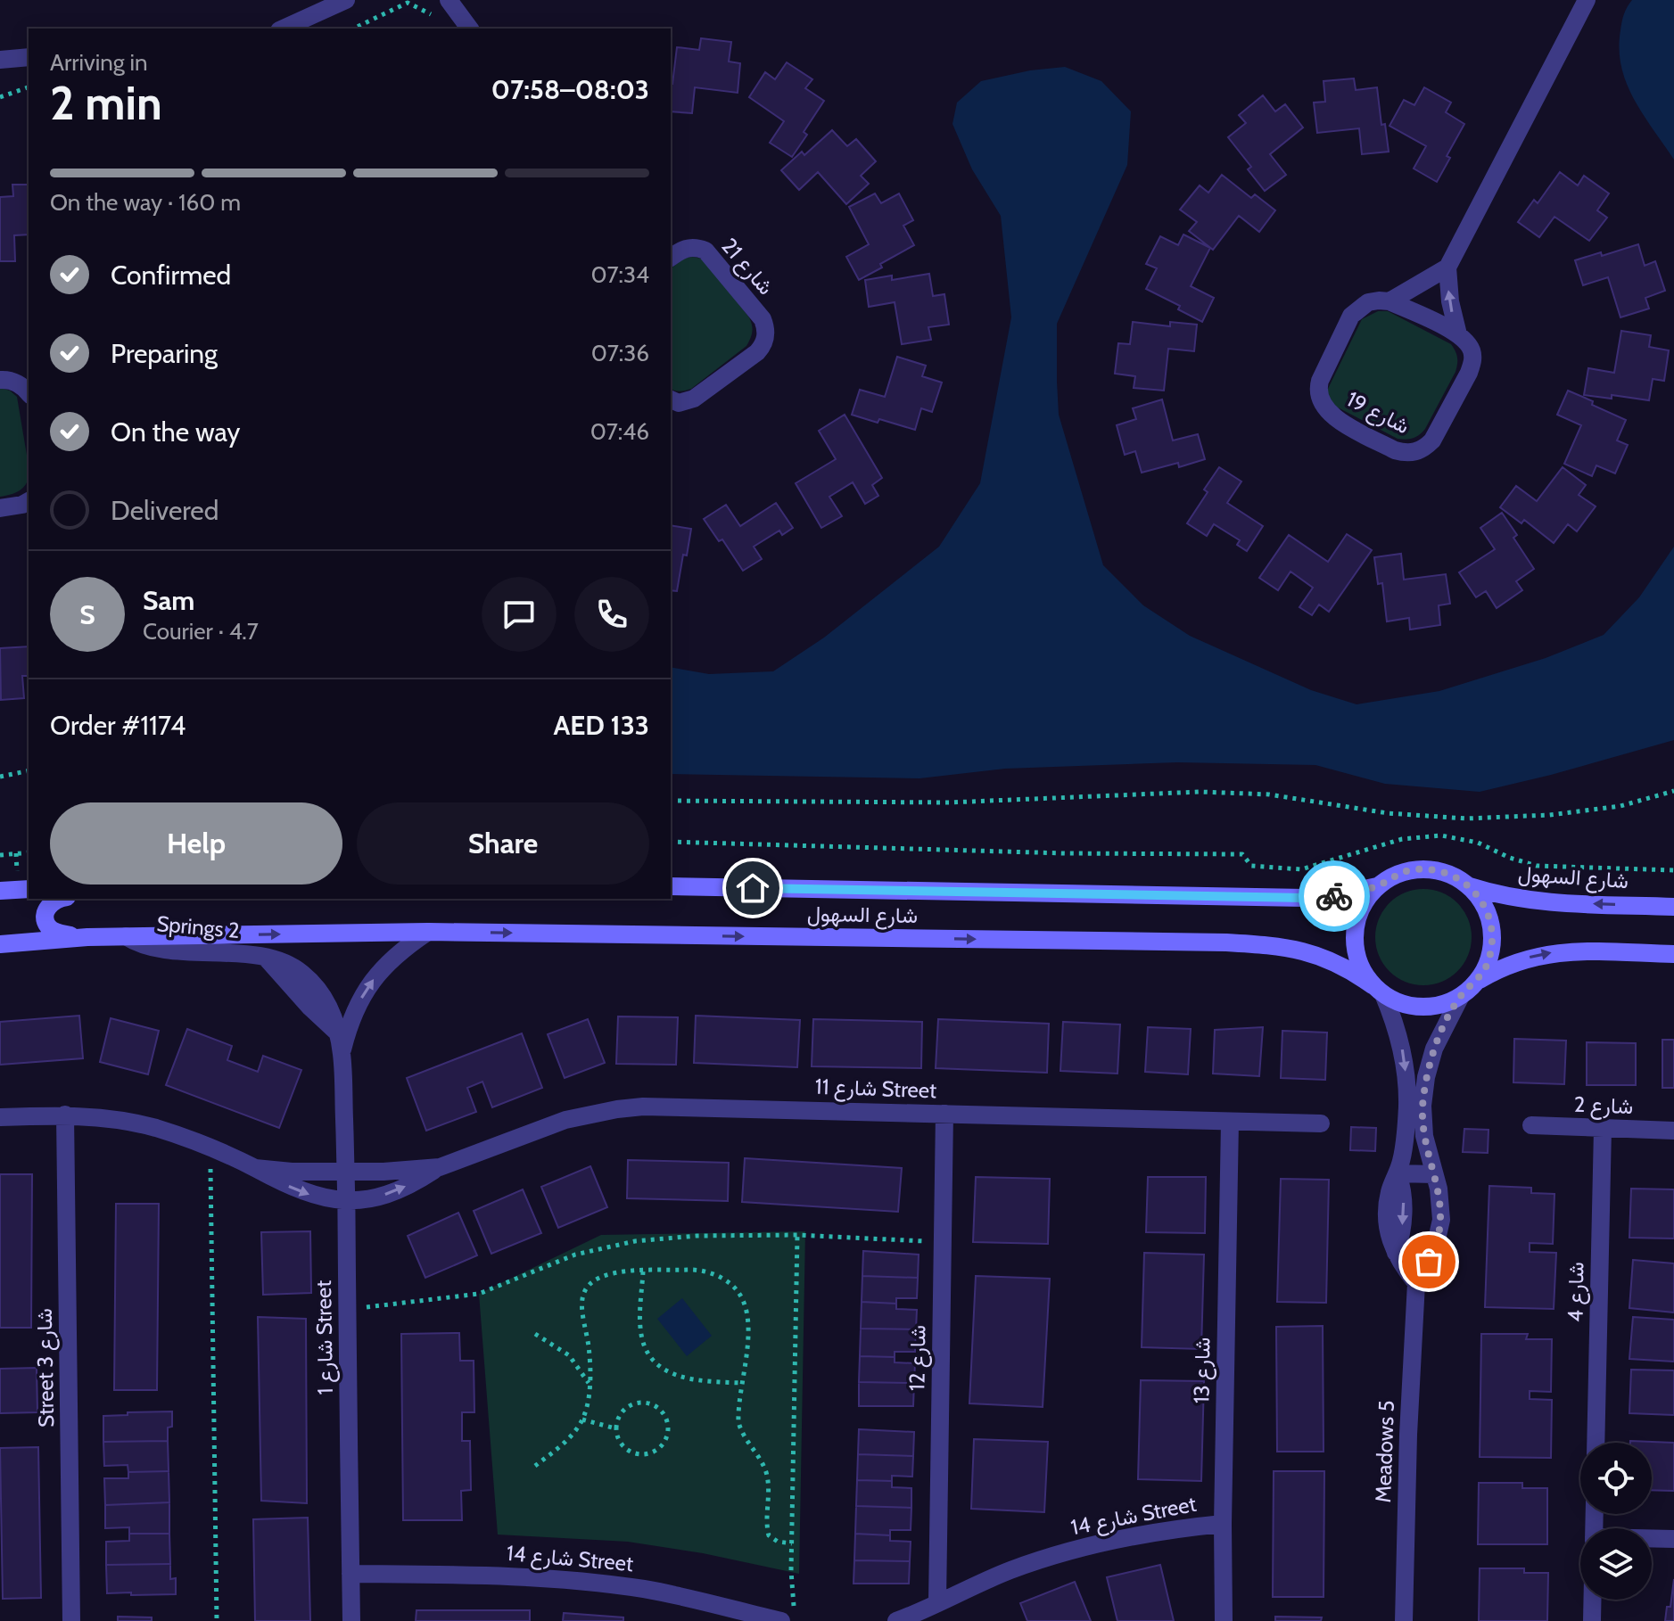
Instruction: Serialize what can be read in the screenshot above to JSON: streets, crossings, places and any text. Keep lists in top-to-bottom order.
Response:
{
  "streets": {
    "main road": ["شارع السهول"],
    "street": [
      "شارع 21",
      "شارع 19",
      "Springs 2",
      "شارع 11 Street",
      "شارع 2",
      "شارع 4",
      "شارع 1 Street",
      "شارع 12",
      "Street شارع 3",
      "شارع 13",
      "Meadows 5",
      "شارع 14 Street"
    ]
  },
  "crossings": [
    ["شارع السهول", "Springs 2"],
    ["شارع السهول", "Meadows 5"],
    ["Springs 2", "شارع 1 Street"],
    ["شارع 11 Street", "شارع 1 Street"],
    ["شارع 11 Street", "شارع 12"],
    ["شارع 11 Street", "شارع 13"],
    ["شارع 2", "شارع 4"],
    ["شارع 1 Street", "شارع 14 Street"],
    ["شارع 12", "شارع 14 Street"],
    ["شارع 13", "شارع 14 Street"]
  ],
  "page": {
    "heading": ["2 min", "Arriving in", "07:58–08:03"],
    "panel": [
      "Sam",
      "Courier · 4.7",
      "Order #1174",
      "AED 133"
    ],
    "bar": "On the way · 160 m",
    "list": [
      ["Confirmed", "07:34"],
      ["Preparing", "07:36"],
      ["On the way", "07:46"],
      "Delivered"
    ],
    "round": "S",
    "buttons": ["Help", "Share"]
  }
}
